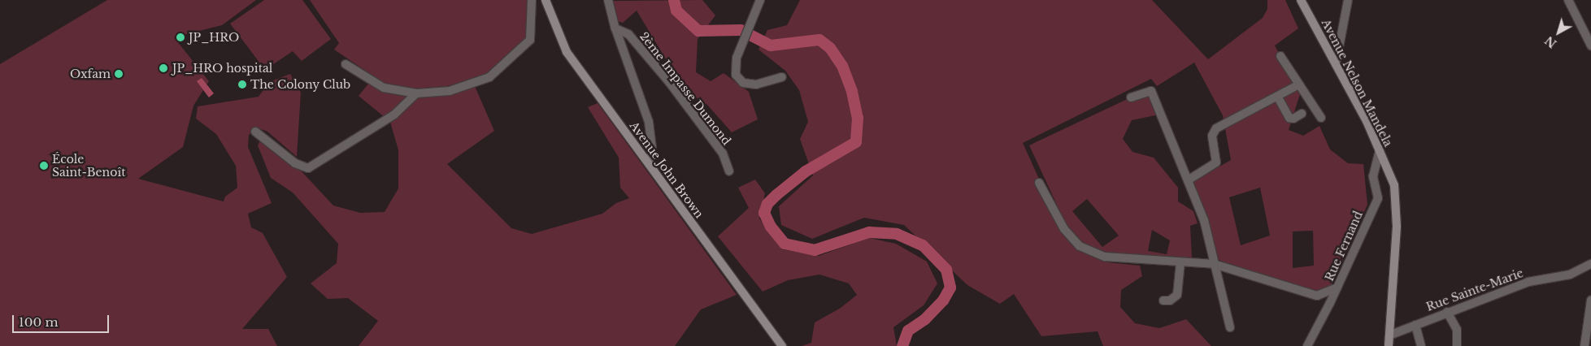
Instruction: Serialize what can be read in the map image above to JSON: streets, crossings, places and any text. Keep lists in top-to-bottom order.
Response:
{
  "streets": {
    "main road": ["Avenue Nelson Mandela", "Avenue John Brown"],
    "street": ["2ème Impasse Dumond", "Rue Fernand", "Rue Sainte-Marie"]
  },
  "crossings": [
    ["Avenue Nelson Mandela", "Rue Fernand"],
    ["Avenue Nelson Mandela", "Rue Sainte-Marie"]
  ],
  "places": [
    "JP_HRO",
    "JP_HRO hospital",
    "Oxfam",
    "The Colony Club",
    "École Saint-Benoît"
  ],
  "scale_bar": "100 m",
  "north": "bottom left"
}
